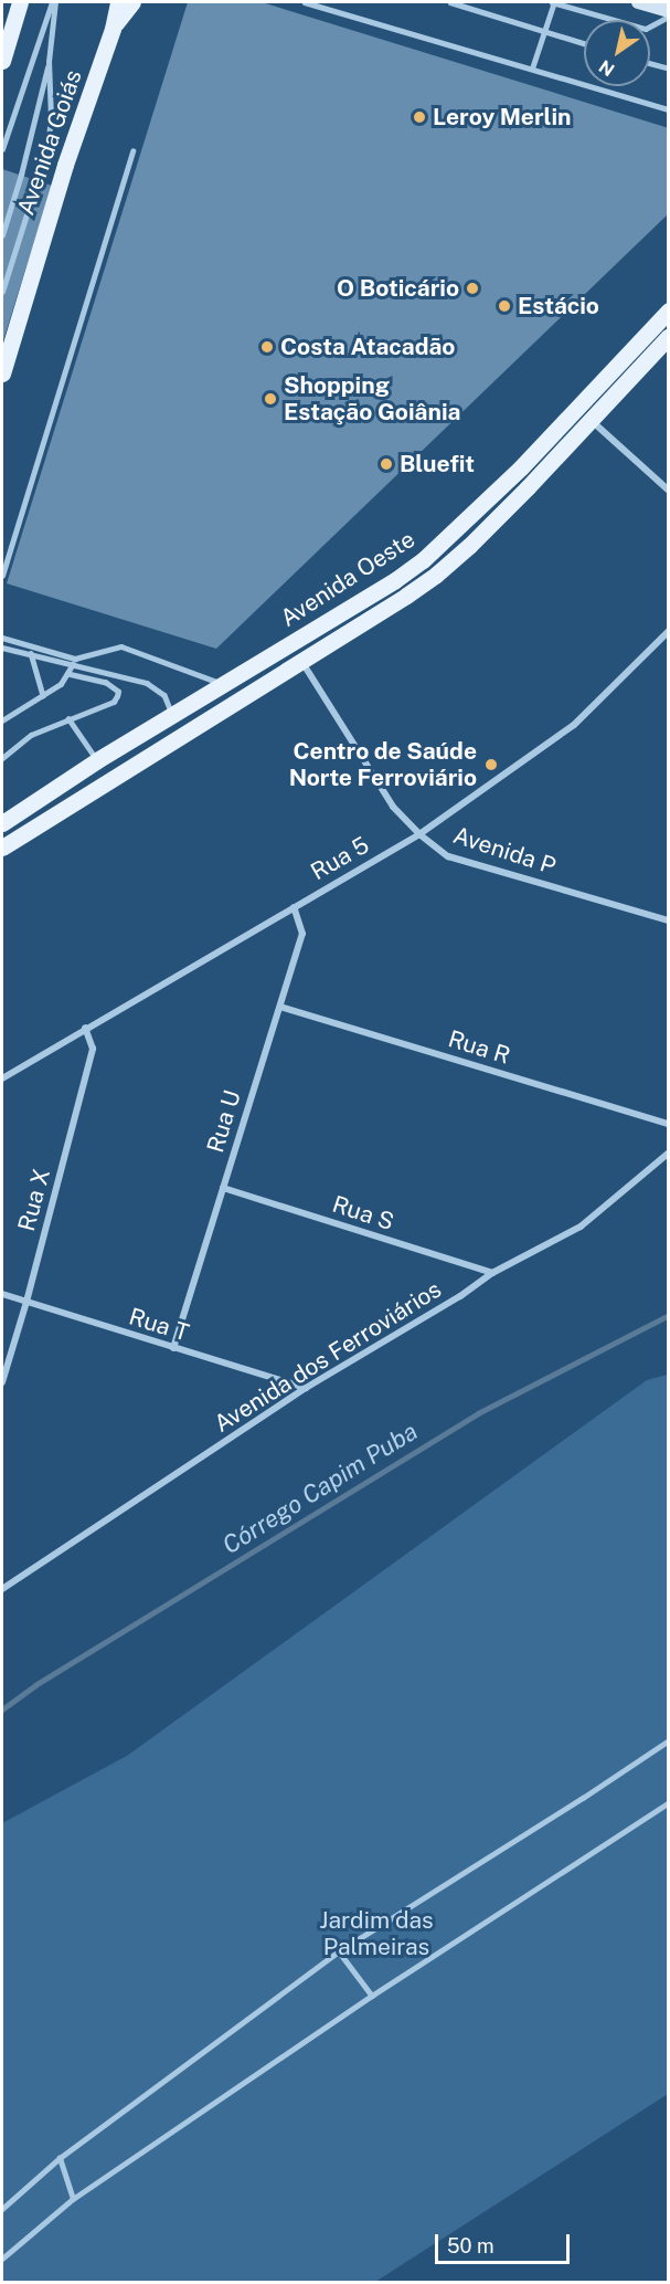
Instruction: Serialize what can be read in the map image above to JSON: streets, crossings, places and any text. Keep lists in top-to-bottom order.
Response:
{
  "streets": {
    "main road": ["Avenida Goiás", "Avenida Oeste"],
    "street": [
      "Avenida P",
      "Rua 5",
      "Rua R",
      "Rua U",
      "Rua X",
      "Rua S",
      "Rua T",
      "Avenida dos Ferroviários"
    ]
  },
  "crossings": [
    ["Avenida Oeste", "Avenida P"],
    ["Avenida P", "Rua 5"],
    ["Rua 5", "Rua U"],
    ["Rua 5", "Rua X"],
    ["Rua R", "Rua U"],
    ["Rua U", "Rua S"],
    ["Rua U", "Rua T"],
    ["Rua X", "Rua T"],
    ["Rua S", "Avenida dos Ferroviários"],
    ["Rua T", "Avenida dos Ferroviários"]
  ],
  "water": ["Córrego Capim Puba"],
  "parks": ["Jardim das Palmeiras"],
  "places": [
    "Leroy Merlin",
    "O Boticário",
    "Estácio",
    "Costa Atacadão",
    "Shopping Estação Goiânia",
    "Bluefit",
    "Centro de Saúde Norte Ferroviário"
  ],
  "scale_bar": "50 m",
  "north": "bottom left"
}
